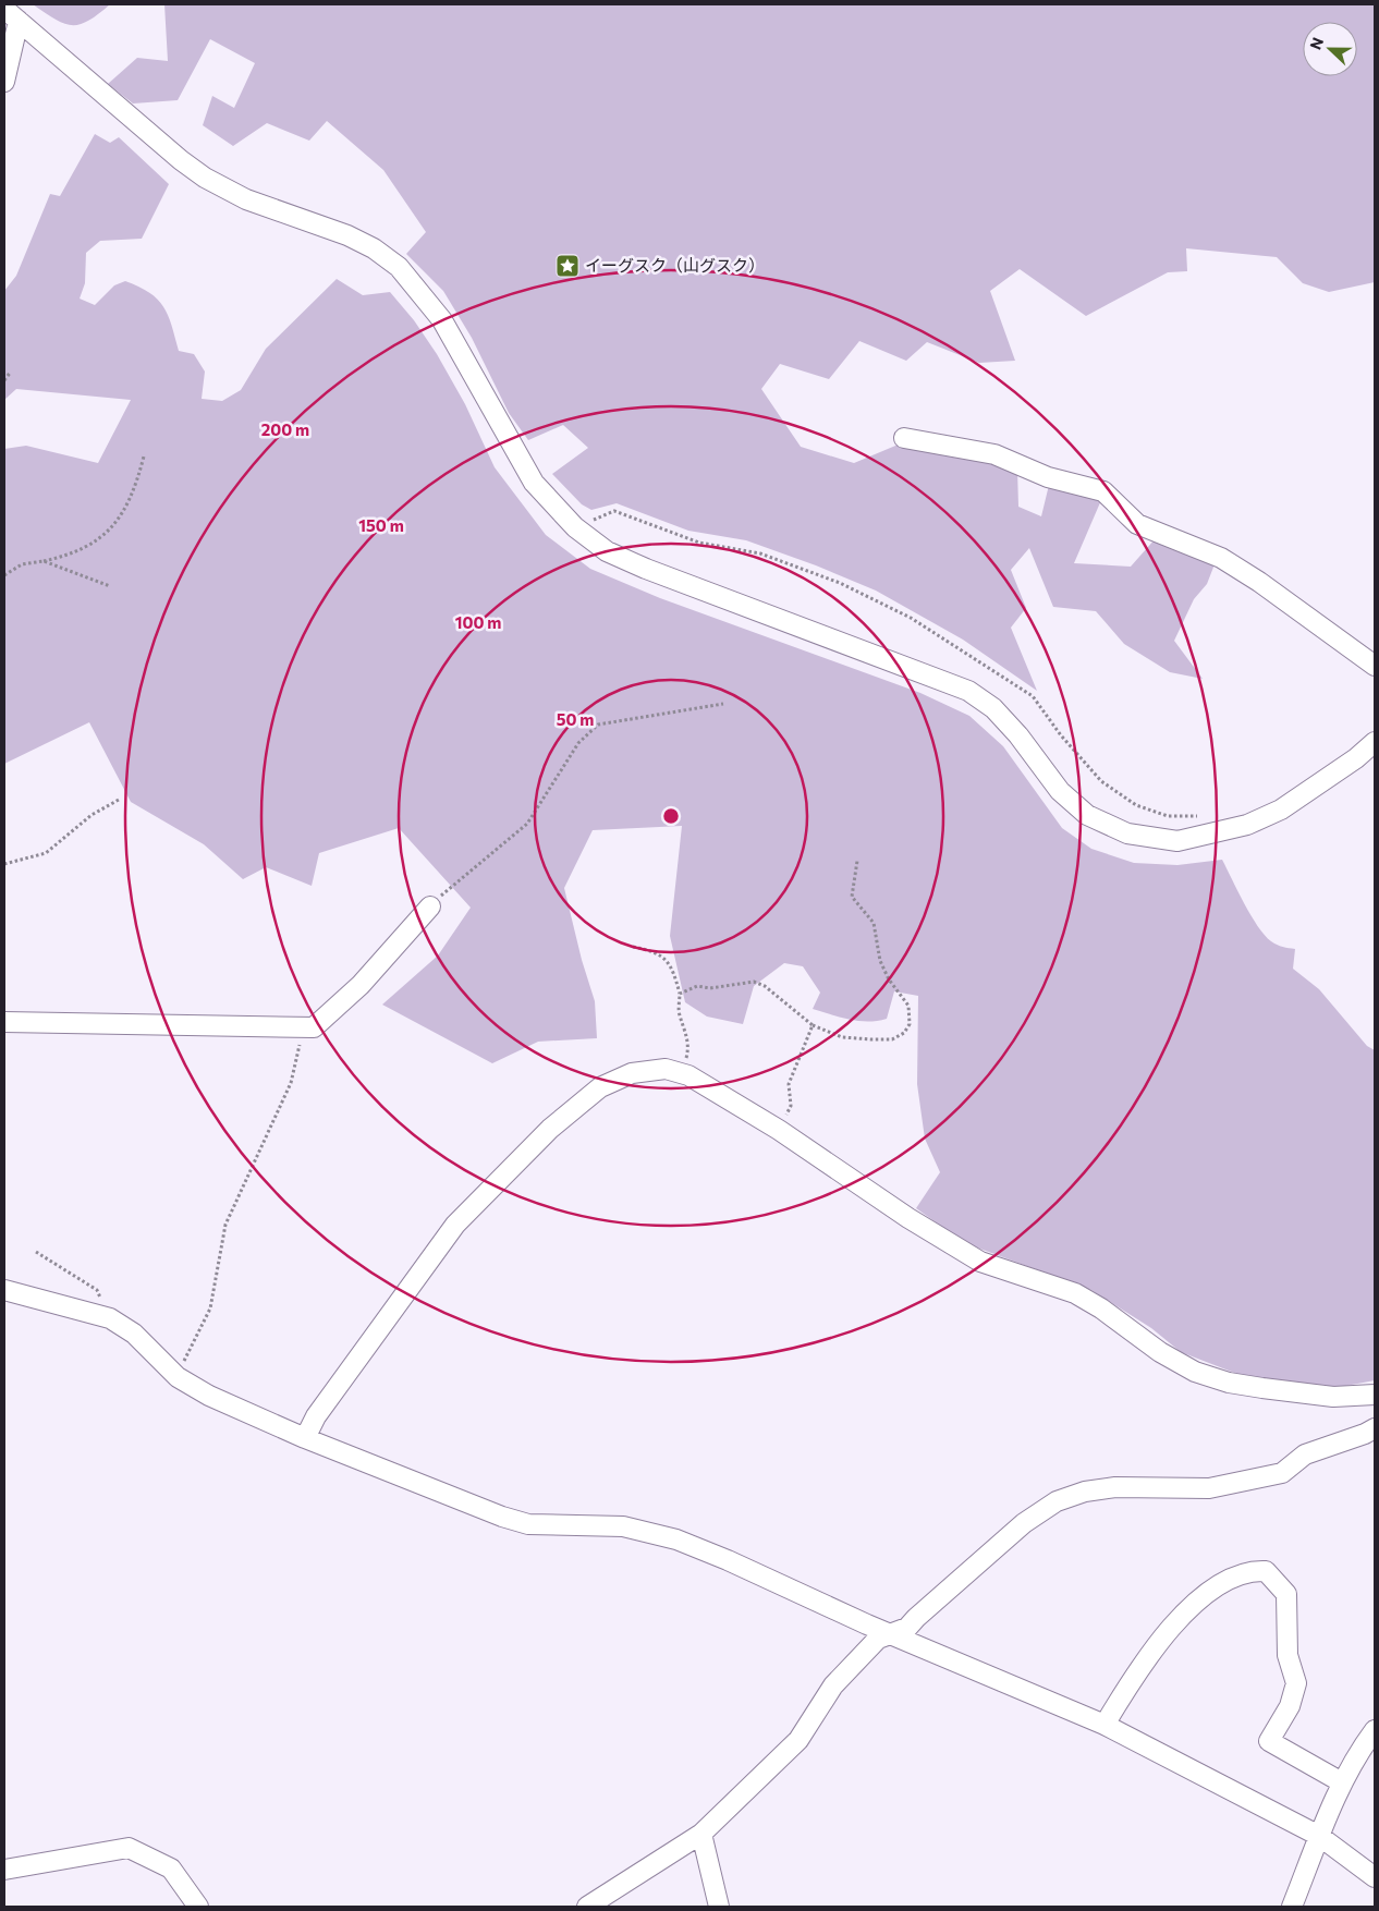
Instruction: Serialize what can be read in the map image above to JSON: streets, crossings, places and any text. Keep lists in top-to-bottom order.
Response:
{
  "places": {
    "place": ["イーグスク（山グスク）"]
  },
  "north": "left",
  "rings": [
    "200 m",
    "150 m",
    "100 m",
    "50 m"
  ]
}
